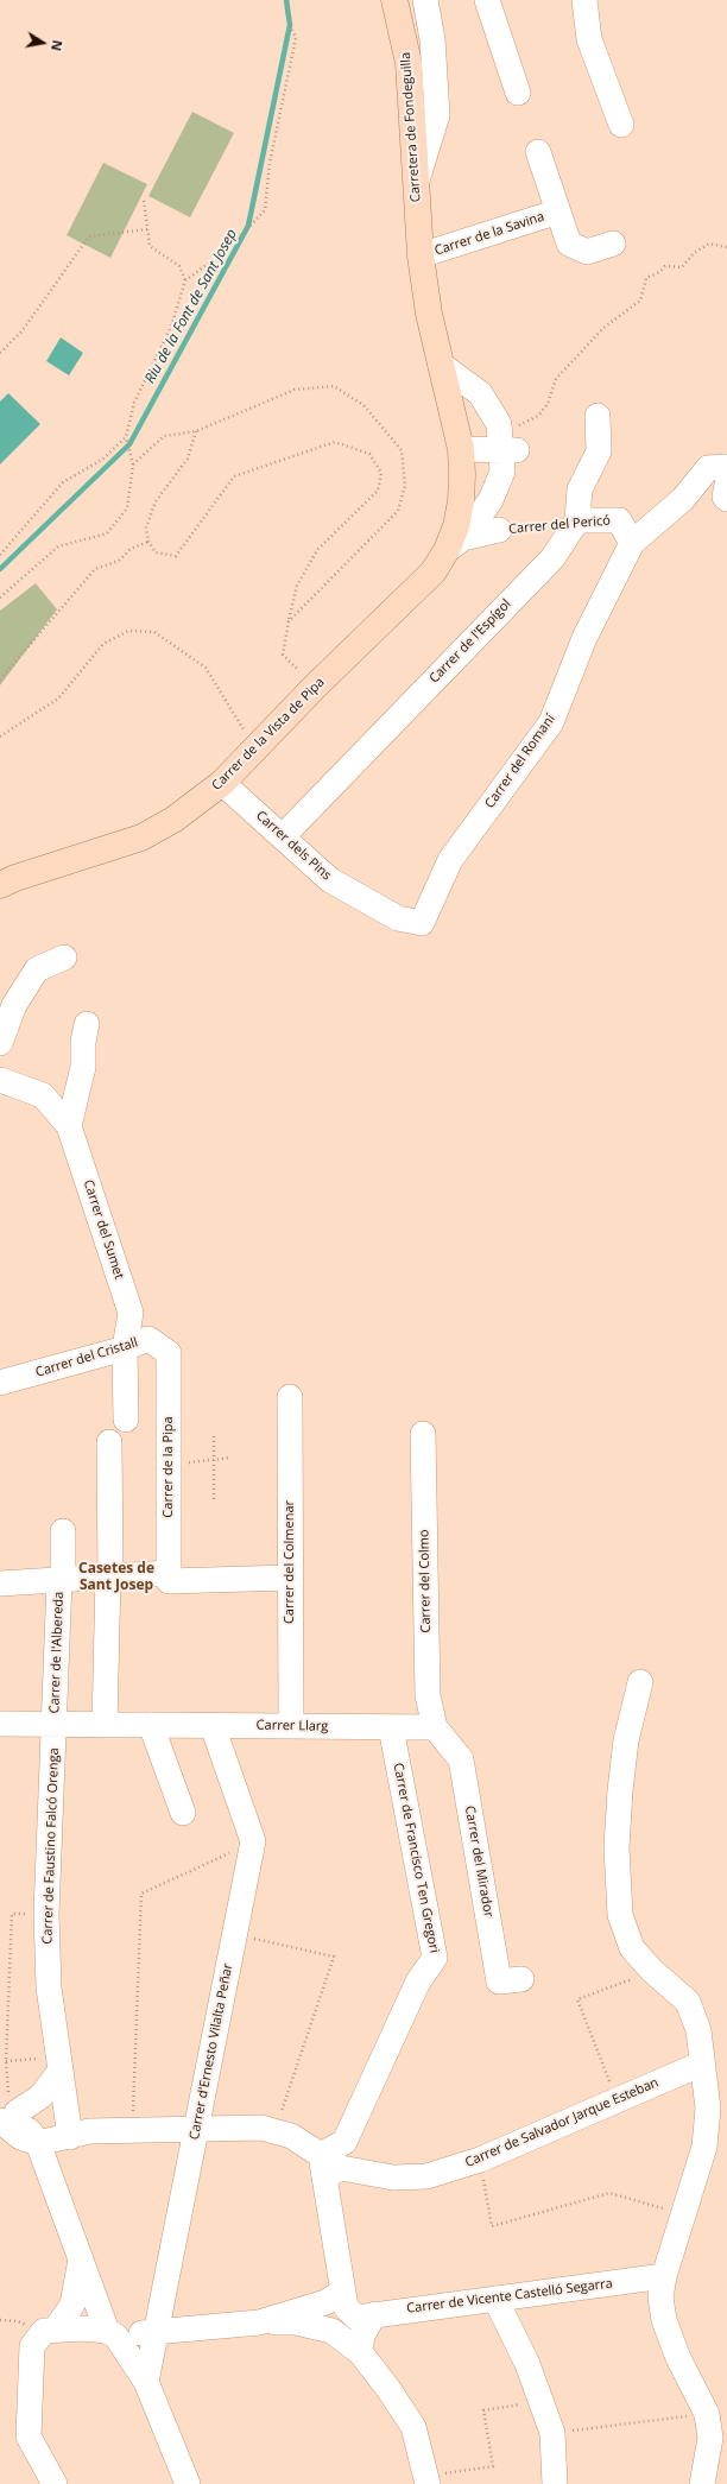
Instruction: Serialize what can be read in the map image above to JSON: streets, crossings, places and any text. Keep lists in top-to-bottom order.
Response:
{
  "streets": {
    "main road": ["Carretera de Fondeguilla", "Carrer de la Vista de Pipa"],
    "street": [
      "Carrer de la Savina",
      "Carrer del Pericó",
      "Carrer de l'Espígol",
      "Carrer del Romaní",
      "Carrer dels Pins",
      "Carrer del Sumet",
      "Carrer del Cristall",
      "Carrer de la Pipa",
      "Carrer del Colmenar",
      "Carrer del Colmo",
      "Carrer de l'Albereda",
      "Carrer Llarg",
      "Carrer de Faustino Falcó Orenga",
      "Carrer de Francisco Ten Gregori",
      "Carrer del Mirador",
      "Carrer d'Ernesto Vilalta Peñar",
      "Carrer de Salvador Jarque Esteban",
      "Carrer de Vicente Castelló Segarra"
    ]
  },
  "crossings": [
    ["Carretera de Fondeguilla", "Carrer de la Savina"],
    ["Carretera de Fondeguilla", "Carrer de la Vista de Pipa"],
    ["Carrer de la Savina", "Carrer de la Vista de Pipa"],
    ["Carrer del Pericó", "Carrer de l'Espígol"],
    ["Carrer del Pericó", "Carrer de la Vista de Pipa"],
    ["Carrer del Pericó", "Carrer del Romaní"],
    ["Carrer de l'Espígol", "Carrer dels Pins"],
    ["Carrer de la Vista de Pipa", "Carrer dels Pins"],
    ["Carrer del Romaní", "Carrer dels Pins"],
    ["Carrer del Sumet", "Carrer del Cristall"],
    ["Carrer del Cristall", "Carrer de la Pipa"],
    ["Carrer del Colmenar", "Carrer Llarg"],
    ["Carrer del Colmo", "Carrer Llarg"],
    ["Carrer del Colmo", "Carrer del Mirador"],
    ["Carrer de l'Albereda", "Carrer Llarg"],
    ["Carrer de l'Albereda", "Carrer de Faustino Falcó Orenga"],
    ["Carrer Llarg", "Carrer de Faustino Falcó Orenga"],
    ["Carrer Llarg", "Carrer de Francisco Ten Gregori"],
    ["Carrer Llarg", "Carrer del Mirador"]
  ],
  "districts": ["Casetes de Sant Josep"],
  "water": ["Riu de la Font de Sant Josep"],
  "north": "right"
}
